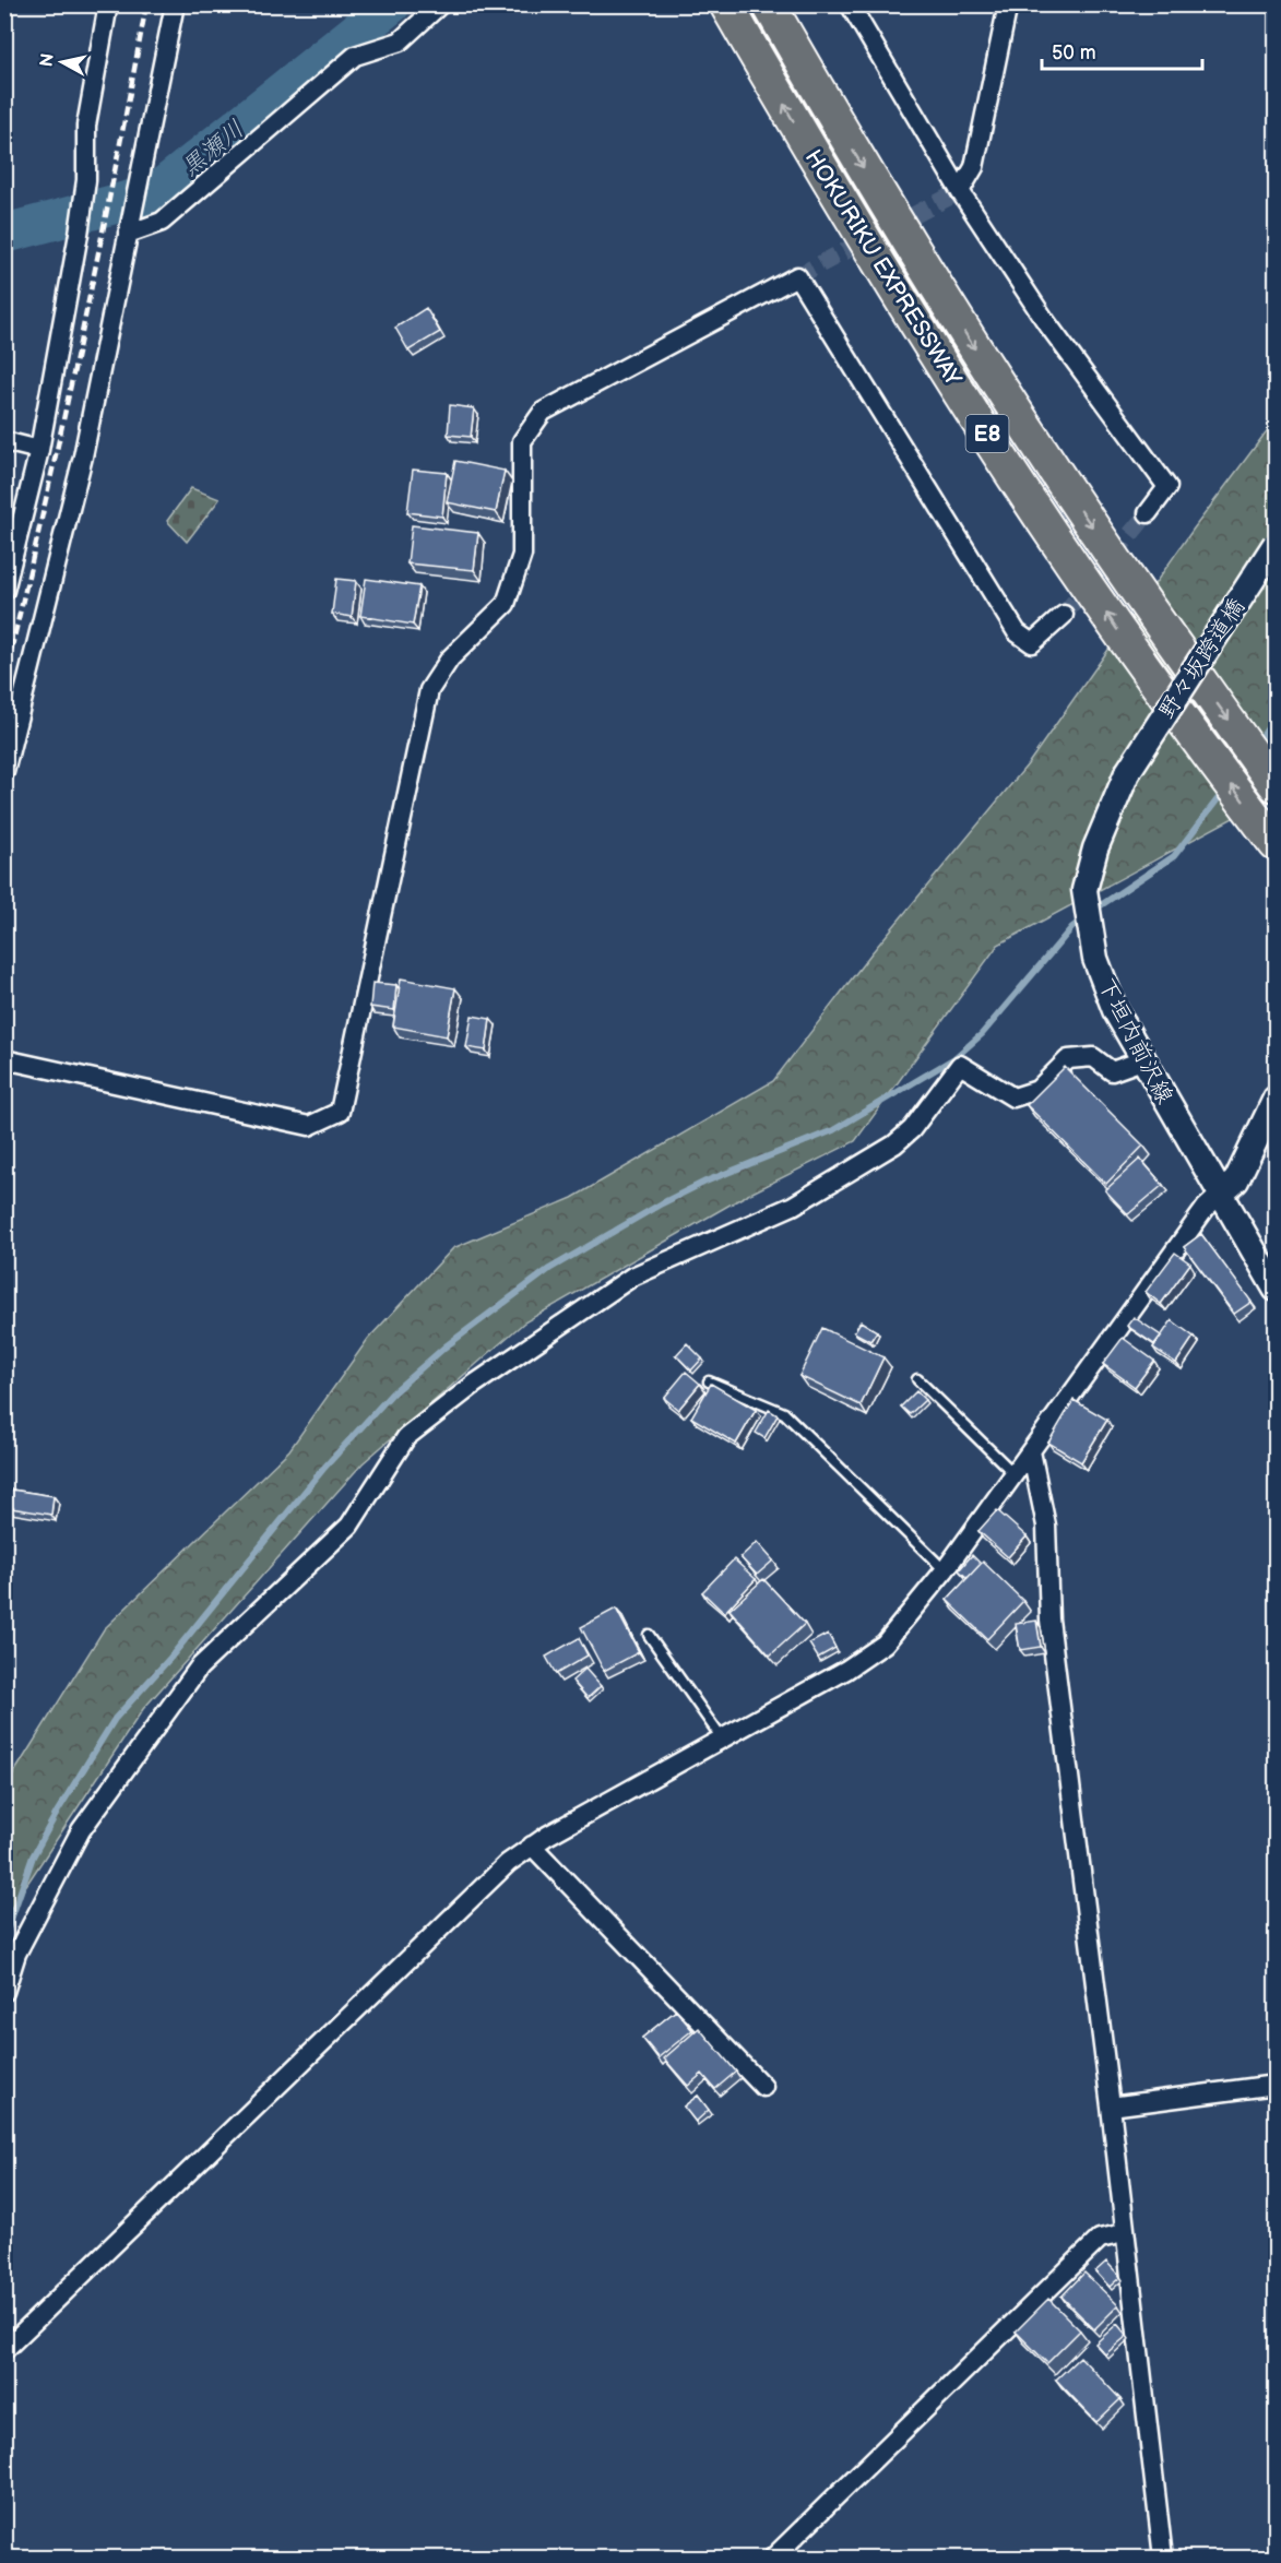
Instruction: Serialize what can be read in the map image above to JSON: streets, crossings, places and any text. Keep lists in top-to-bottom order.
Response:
{
  "streets": {
    "highway": ["HOKURIKU EXPRESSWAY", "E8"],
    "main road": ["野々坂跨道橋", "下垣内前沢線"]
  },
  "crossings": [
    ["野々坂跨道橋", "下垣内前沢線"]
  ],
  "water": ["黒瀬川"],
  "scale_bar": "50 m",
  "north": "left"
}
